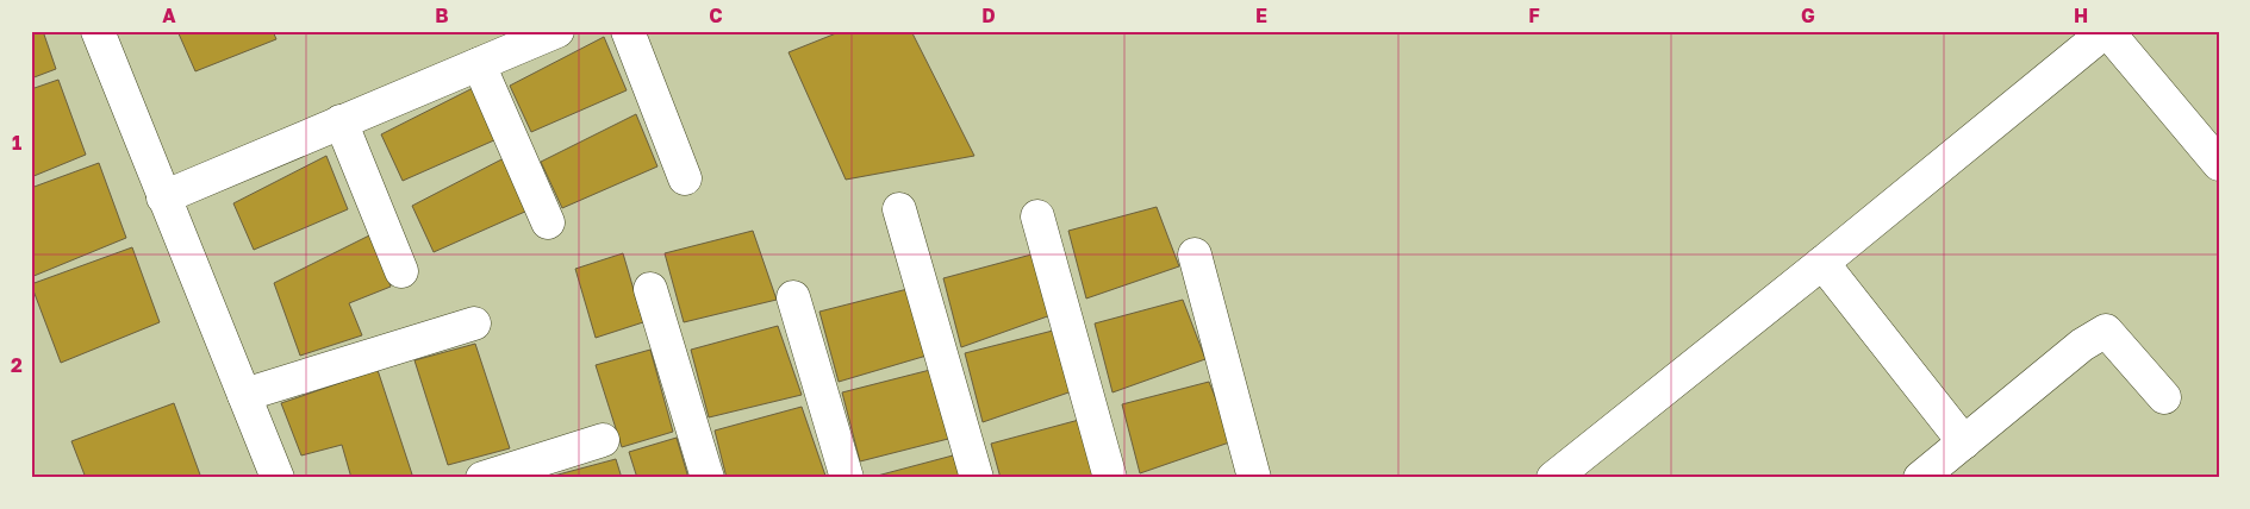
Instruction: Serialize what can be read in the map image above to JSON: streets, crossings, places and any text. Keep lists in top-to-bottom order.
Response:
{
  "grid": {
    "columns": [
      "A",
      "B",
      "C",
      "D",
      "E",
      "F",
      "G",
      "H"
    ],
    "rows": ["1", "2"]
  }
}
